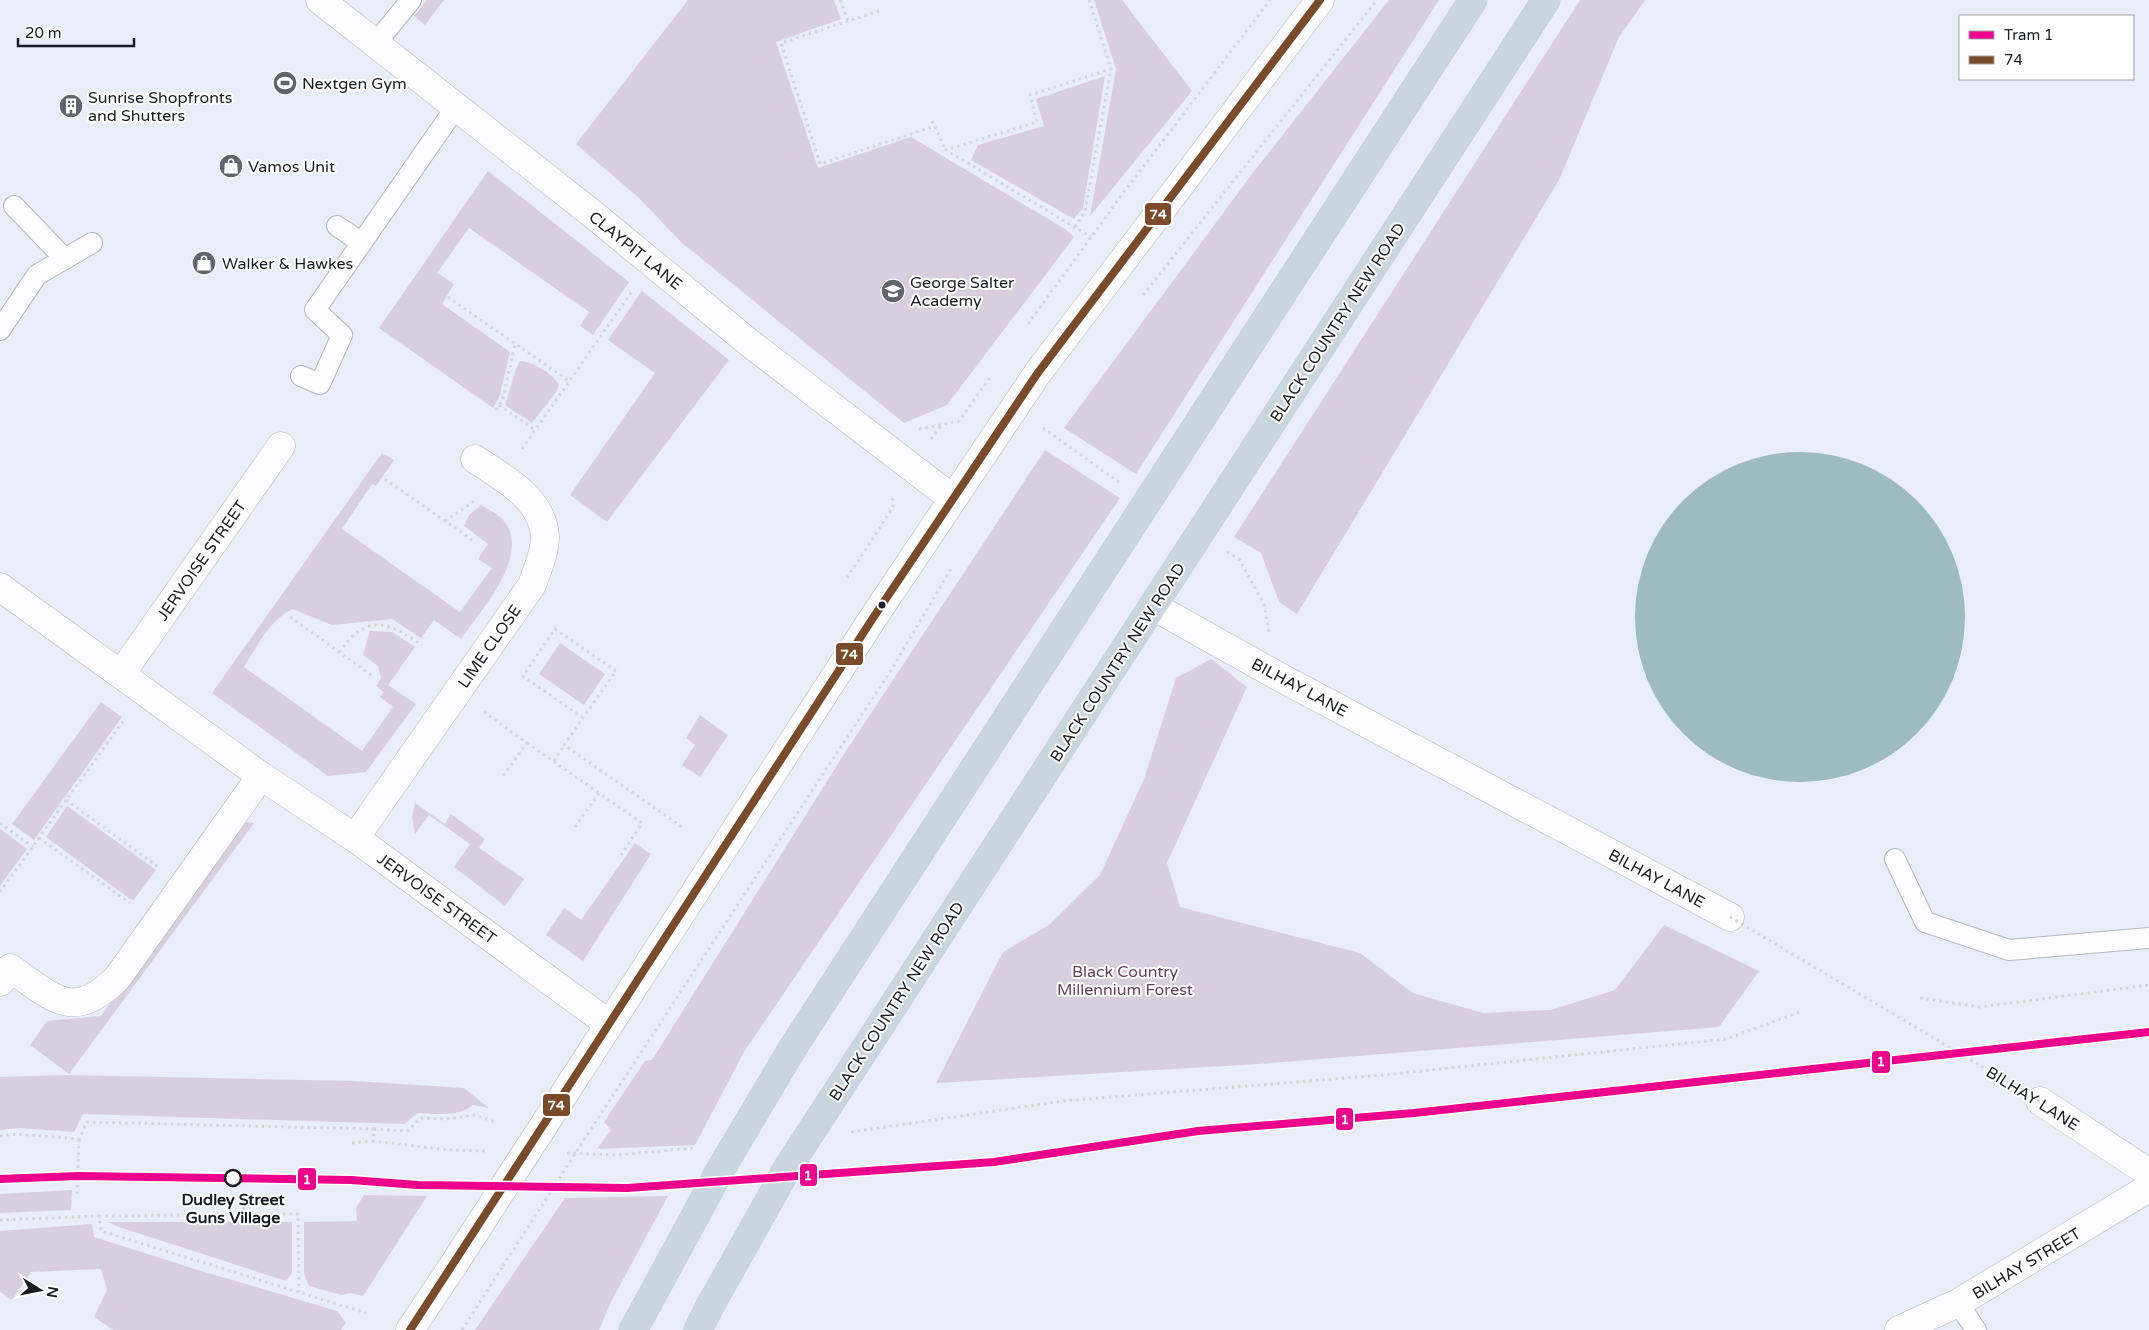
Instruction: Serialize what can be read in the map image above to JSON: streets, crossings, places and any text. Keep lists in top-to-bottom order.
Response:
{
  "streets": {
    "highway": ["BLACK COUNTRY NEW ROAD"],
    "street": [
      "CLAYPIT LANE",
      "JERVOISE STREET",
      "LIME CLOSE",
      "BILHAY LANE",
      "BILHAY STREET"
    ]
  },
  "crossings": [
    ["BLACK COUNTRY NEW ROAD", "BILHAY LANE"],
    ["JERVOISE STREET", "LIME CLOSE"]
  ],
  "parks": ["Black Country Millennium Forest"],
  "places": {
    "sports": ["Nextgen Gym"],
    "building": ["Sunrise Shopfronts and Shutters"],
    "shop": ["Vamos Unit", "Walker & Hawkes"],
    "school or university": ["George Salter Academy"],
    "other": ["Dudley Street Guns Village"]
  },
  "lines": ["transit line 74", "tram line 1"],
  "legend": ["Tram 1", "74"],
  "scale_bar": "20 m",
  "north": "right"
}
